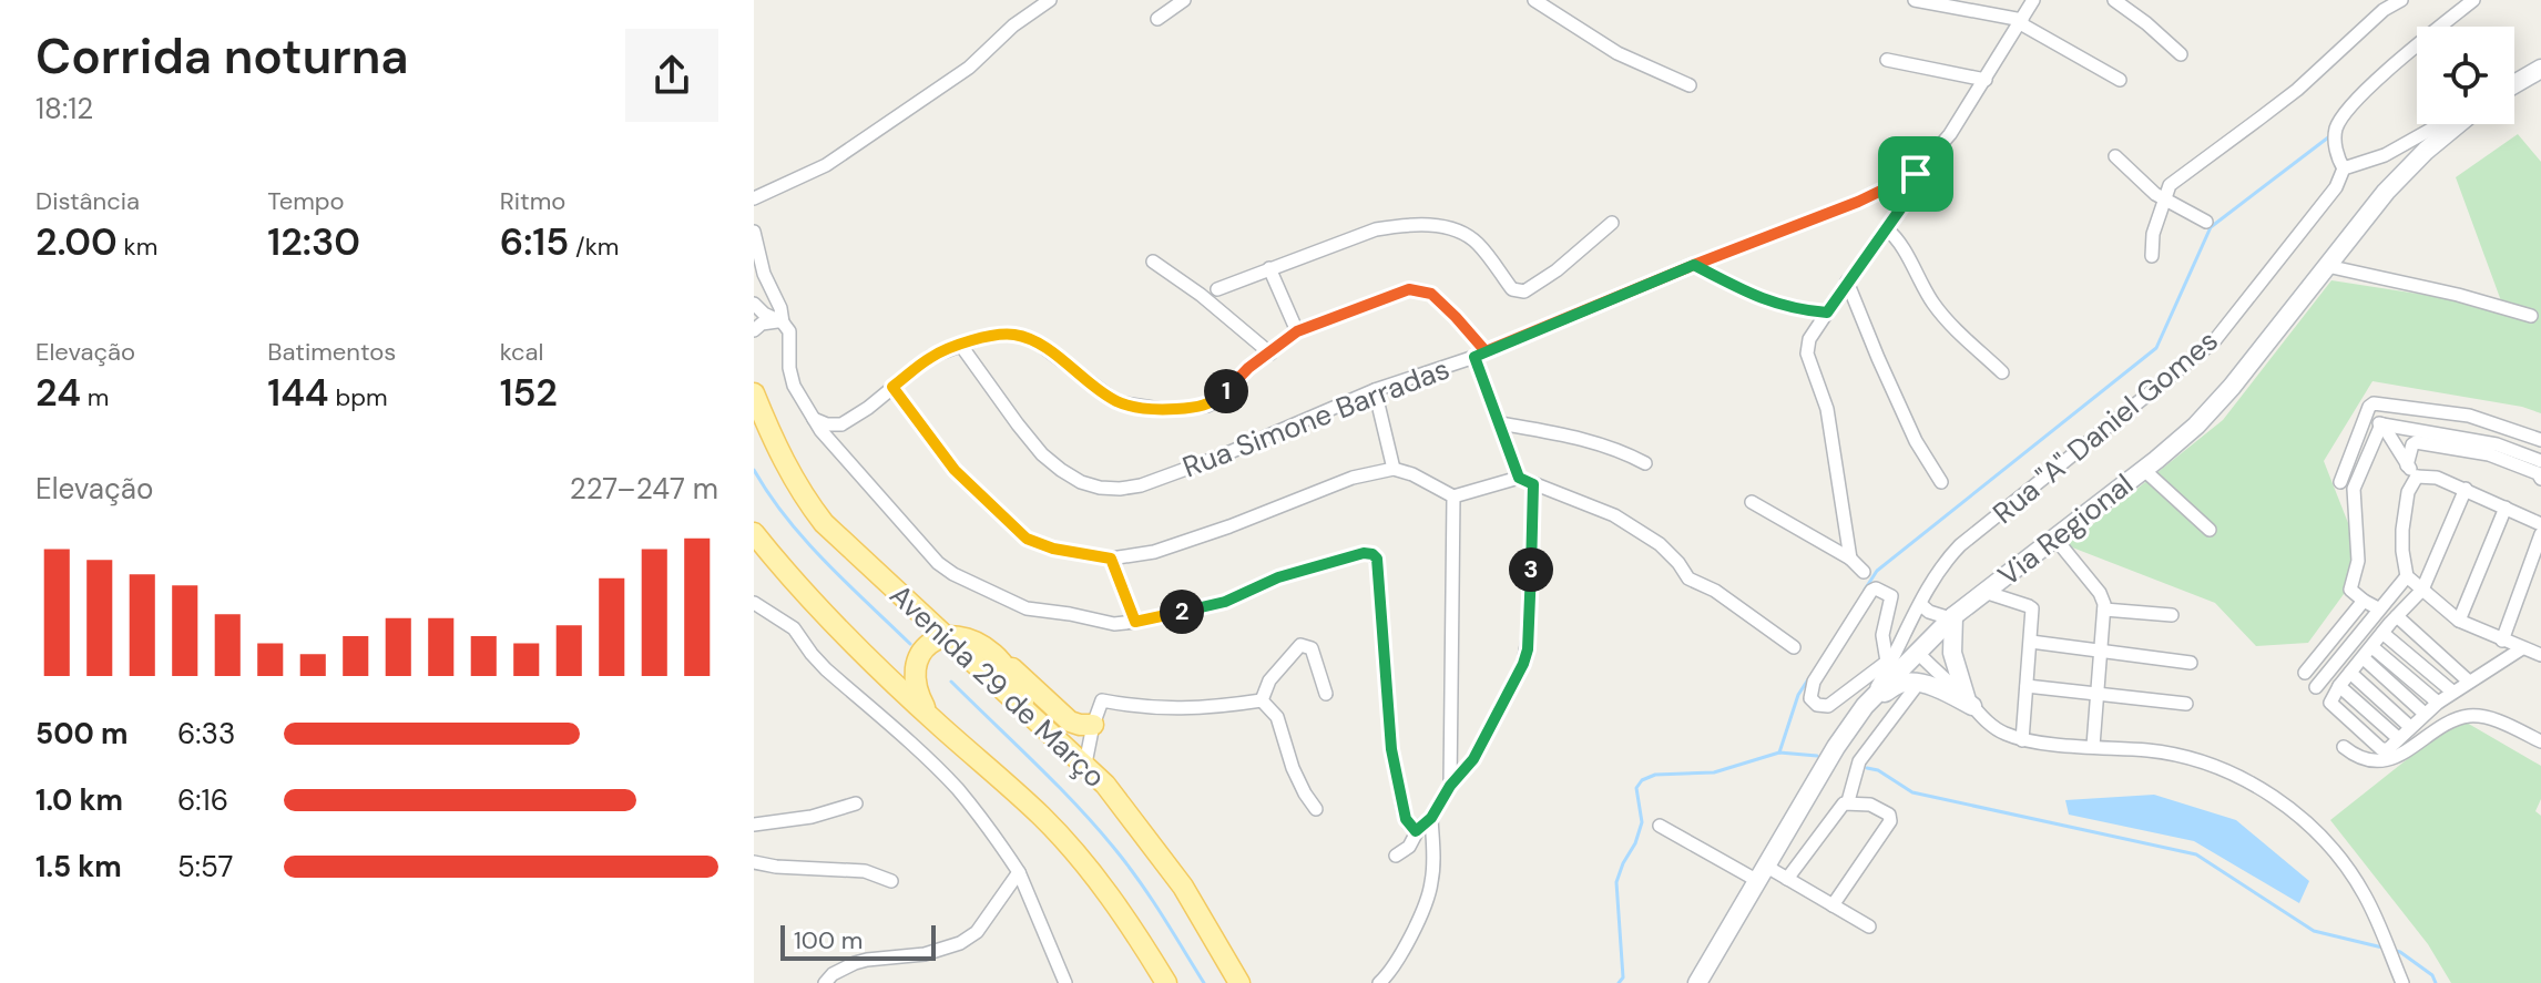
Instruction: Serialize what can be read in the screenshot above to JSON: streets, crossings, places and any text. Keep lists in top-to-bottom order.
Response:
{
  "streets": {
    "main road": ["Via Regional", "Avenida 29 de Março"],
    "street": ["Rua Simone Barradas", "Rua \"A\" Daniel Gomes"]
  },
  "crossings": [
    ["Rua \"A\" Daniel Gomes", "Via Regional"]
  ],
  "scale_bar": "100 m",
  "page": {
    "heading": ["Corrida noturna", "18:12"],
    "stats": [
      ["Distância", "2.00 km"],
      ["Tempo", "12:30"],
      ["Ritmo", "6:15 /km"],
      ["Elevação", "24 m"],
      ["Batimentos", "144 bpm"],
      ["kcal", "152"]
    ],
    "pins": ["1", "3", "2"],
    "chart": ["Elevação", "227–247 m"],
    "list": [
      {
        "name": "500 m",
        "note": "6:33"
      },
      {
        "name": "1.0 km",
        "note": "6:16"
      },
      {
        "name": "1.5 km",
        "note": "5:57"
      }
    ],
    "scale": "100 m"
  }
}
